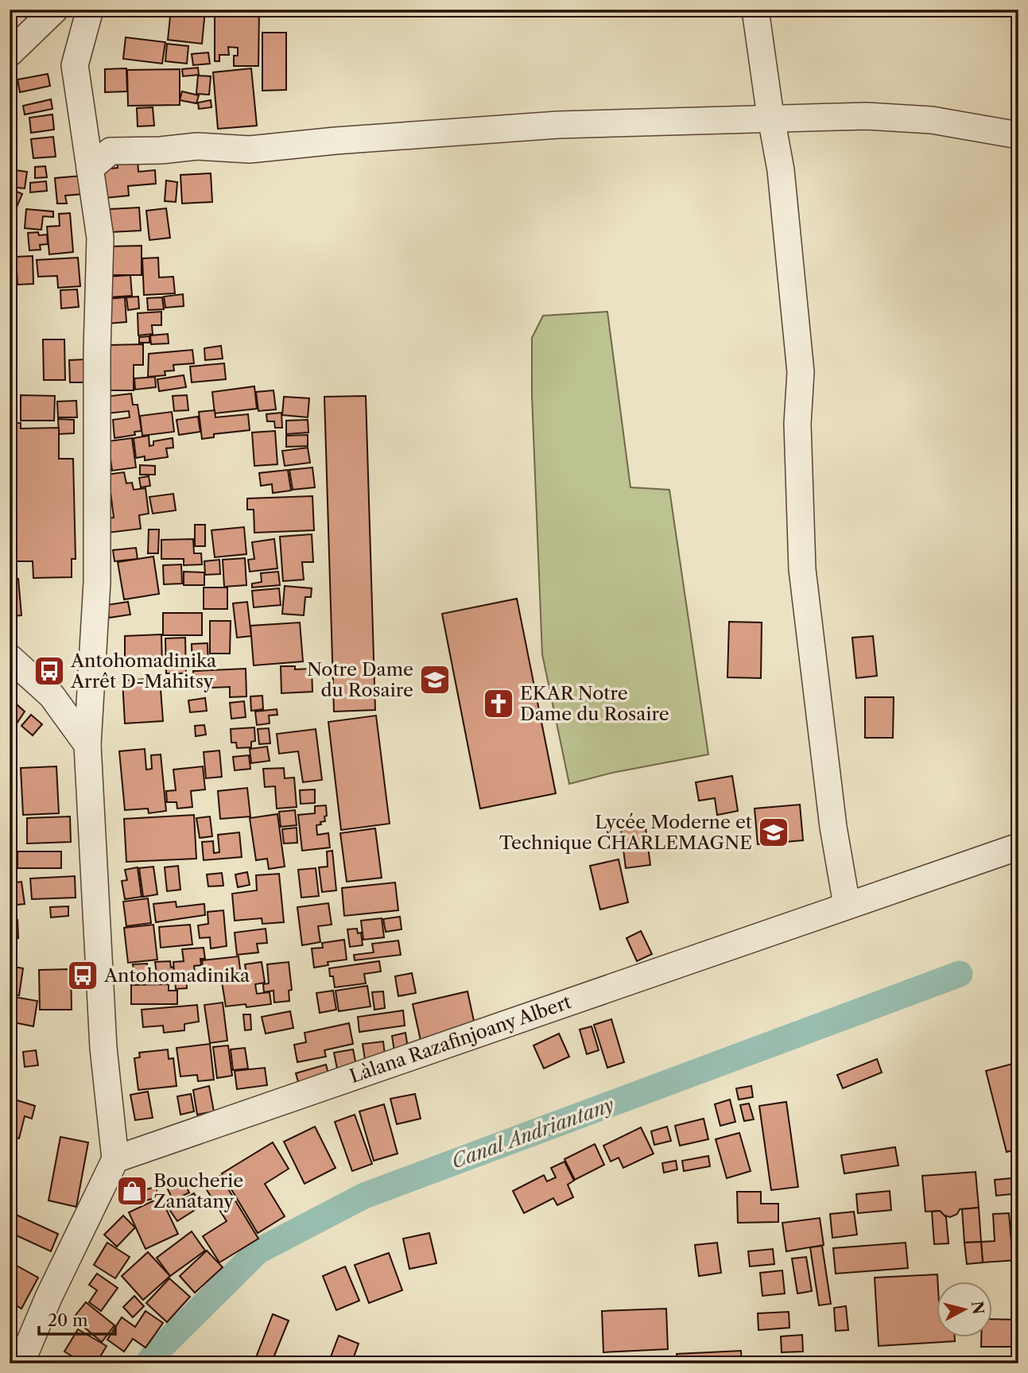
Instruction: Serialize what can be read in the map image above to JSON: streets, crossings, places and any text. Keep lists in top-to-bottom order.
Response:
{
  "streets": {
    "street": ["Làlana Razafinjoany Albert"]
  },
  "water": ["Canal Andriantany"],
  "places": {
    "bus stop": ["Antohomadinika Arrêt D-Mahitsy", "Antohomadinika"],
    "school or university": ["Notre Dame du Rosaire", "Lycée Moderne et Technique CHARLEMAGNE"],
    "church": ["EKAR Notre Dame du Rosaire"],
    "shop": ["Boucherie Zanatany"]
  },
  "scale_bar": "20 m",
  "north": "right"
}
